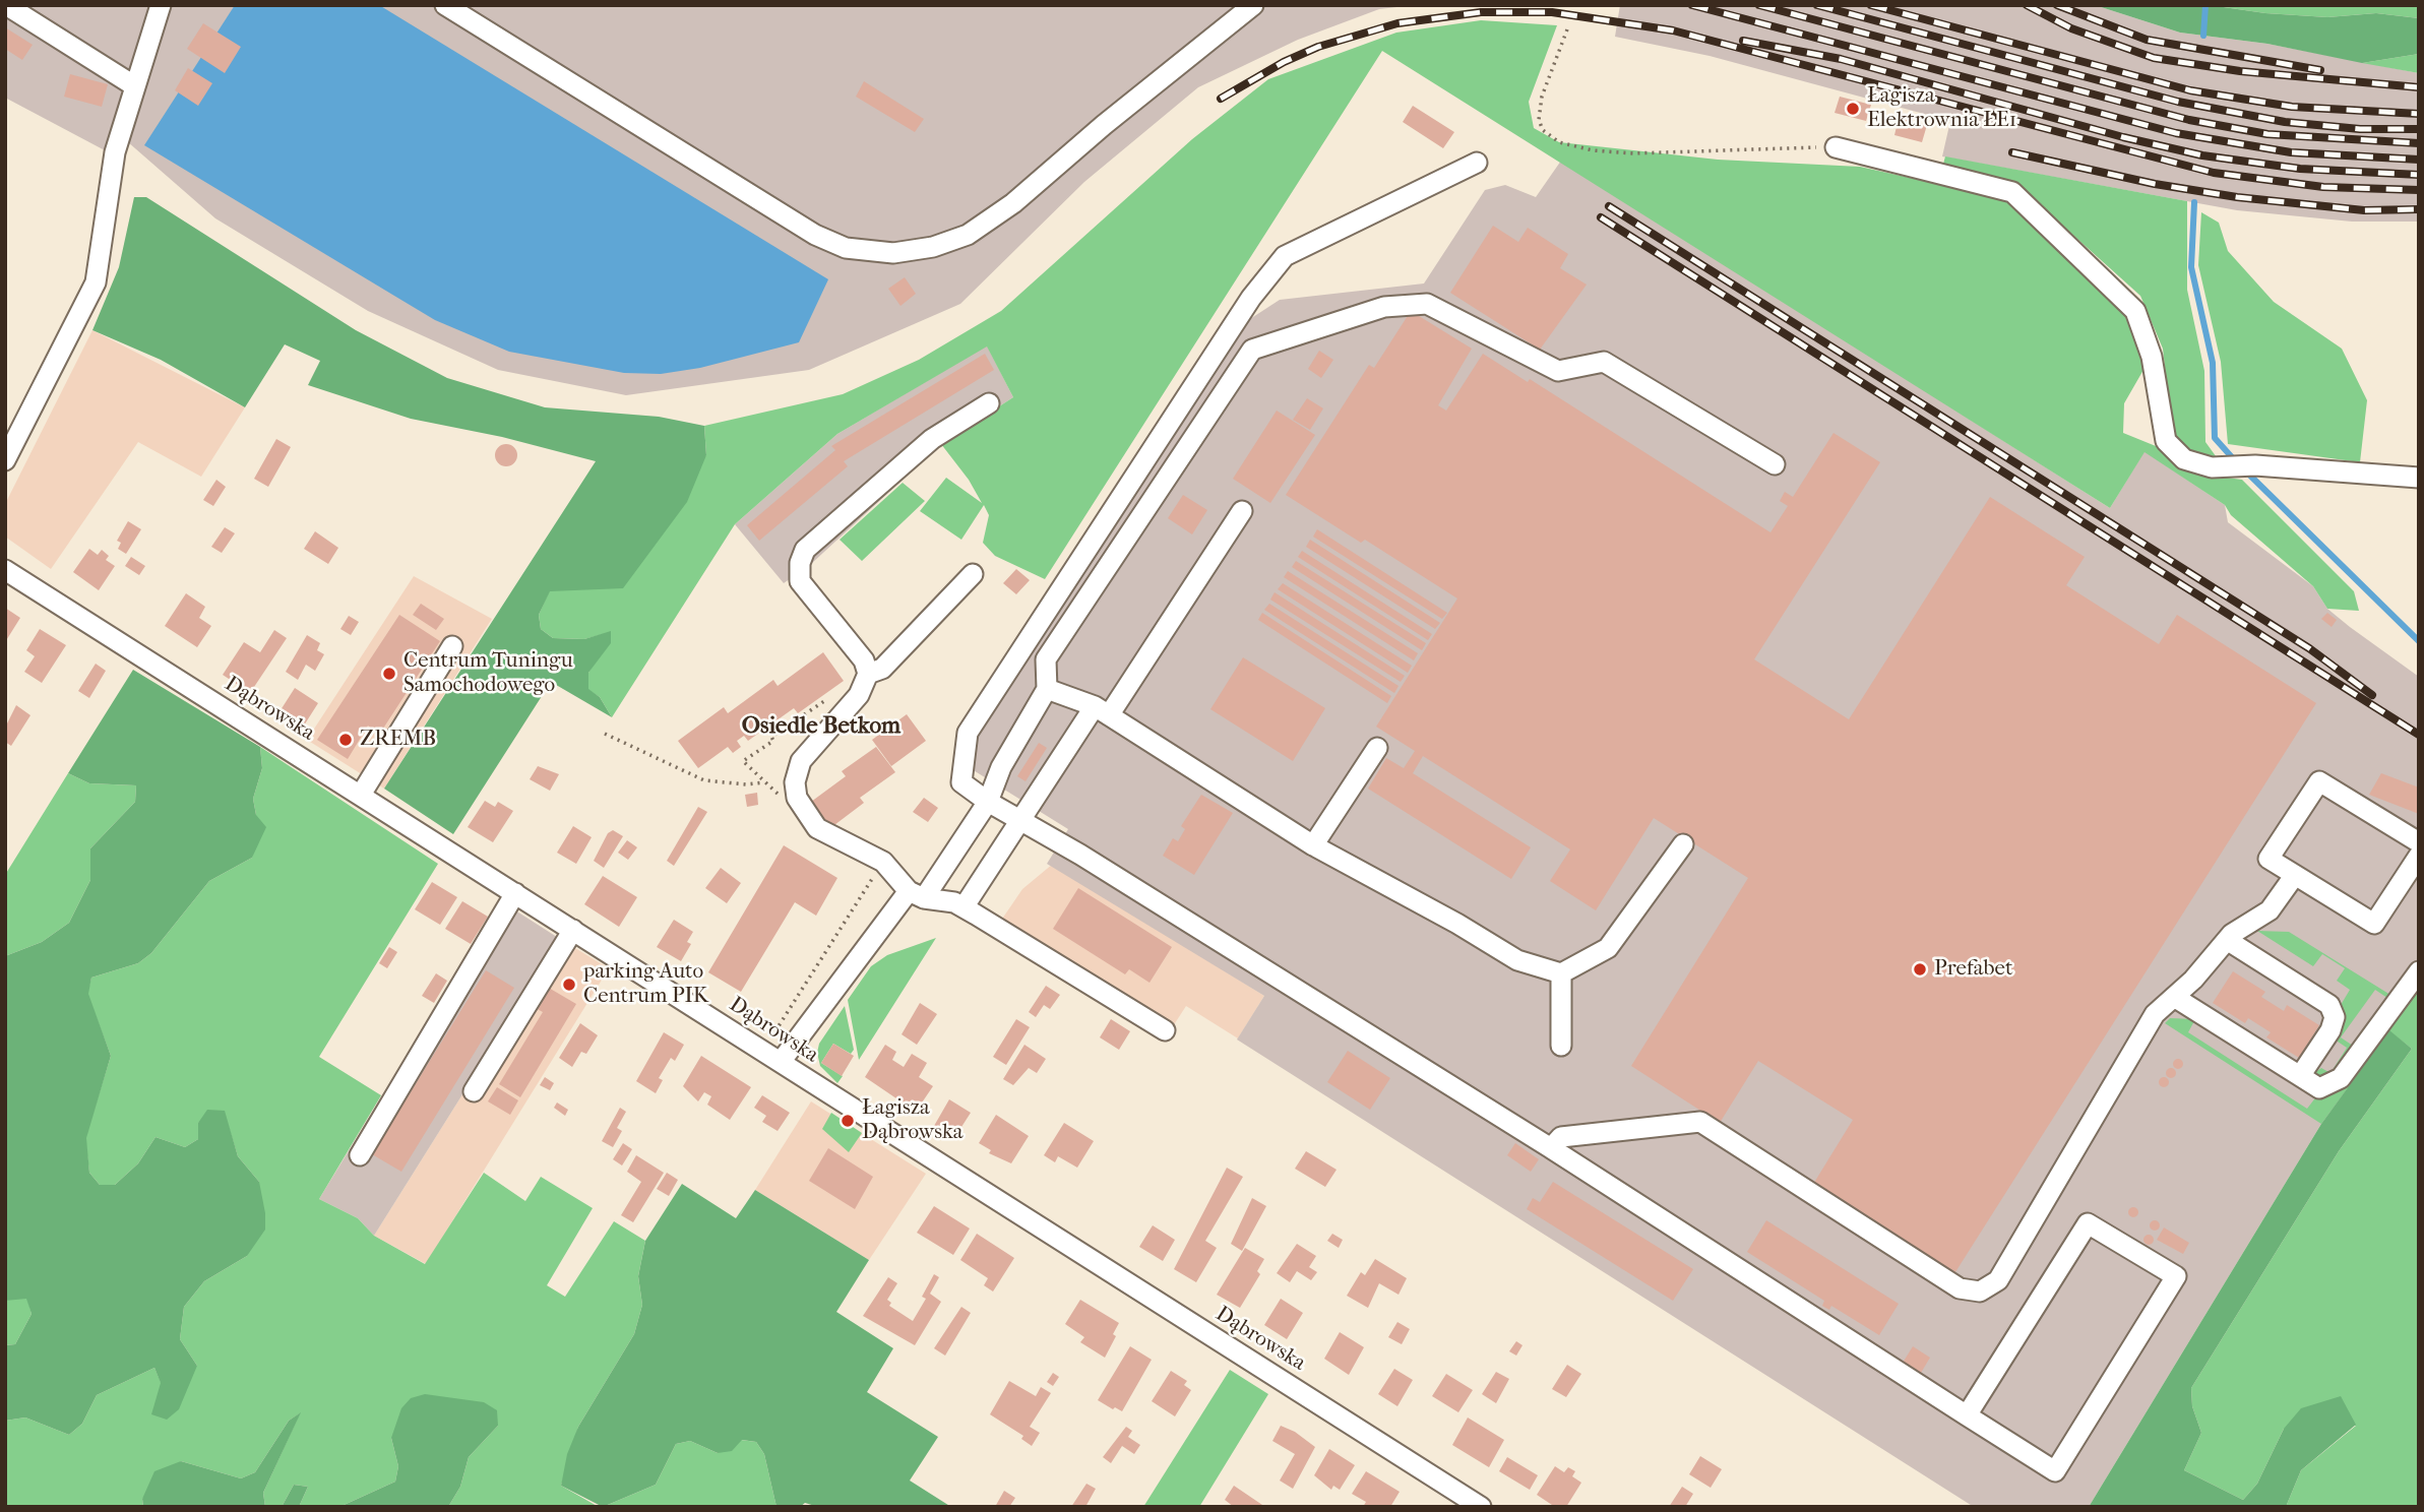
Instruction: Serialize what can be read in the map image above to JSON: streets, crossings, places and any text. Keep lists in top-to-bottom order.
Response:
{
  "streets": {
    "street": ["Dąbrowska"]
  },
  "districts": ["Osiedle Betkom"],
  "places": [
    "Łagisza Elektrownia ŁE1",
    "Centrum Tuningu Samochodowego",
    "ZREMB",
    "Prefabet",
    "parking Auto Centrum PIK",
    "Łagisza Dąbrowska"
  ]
}
